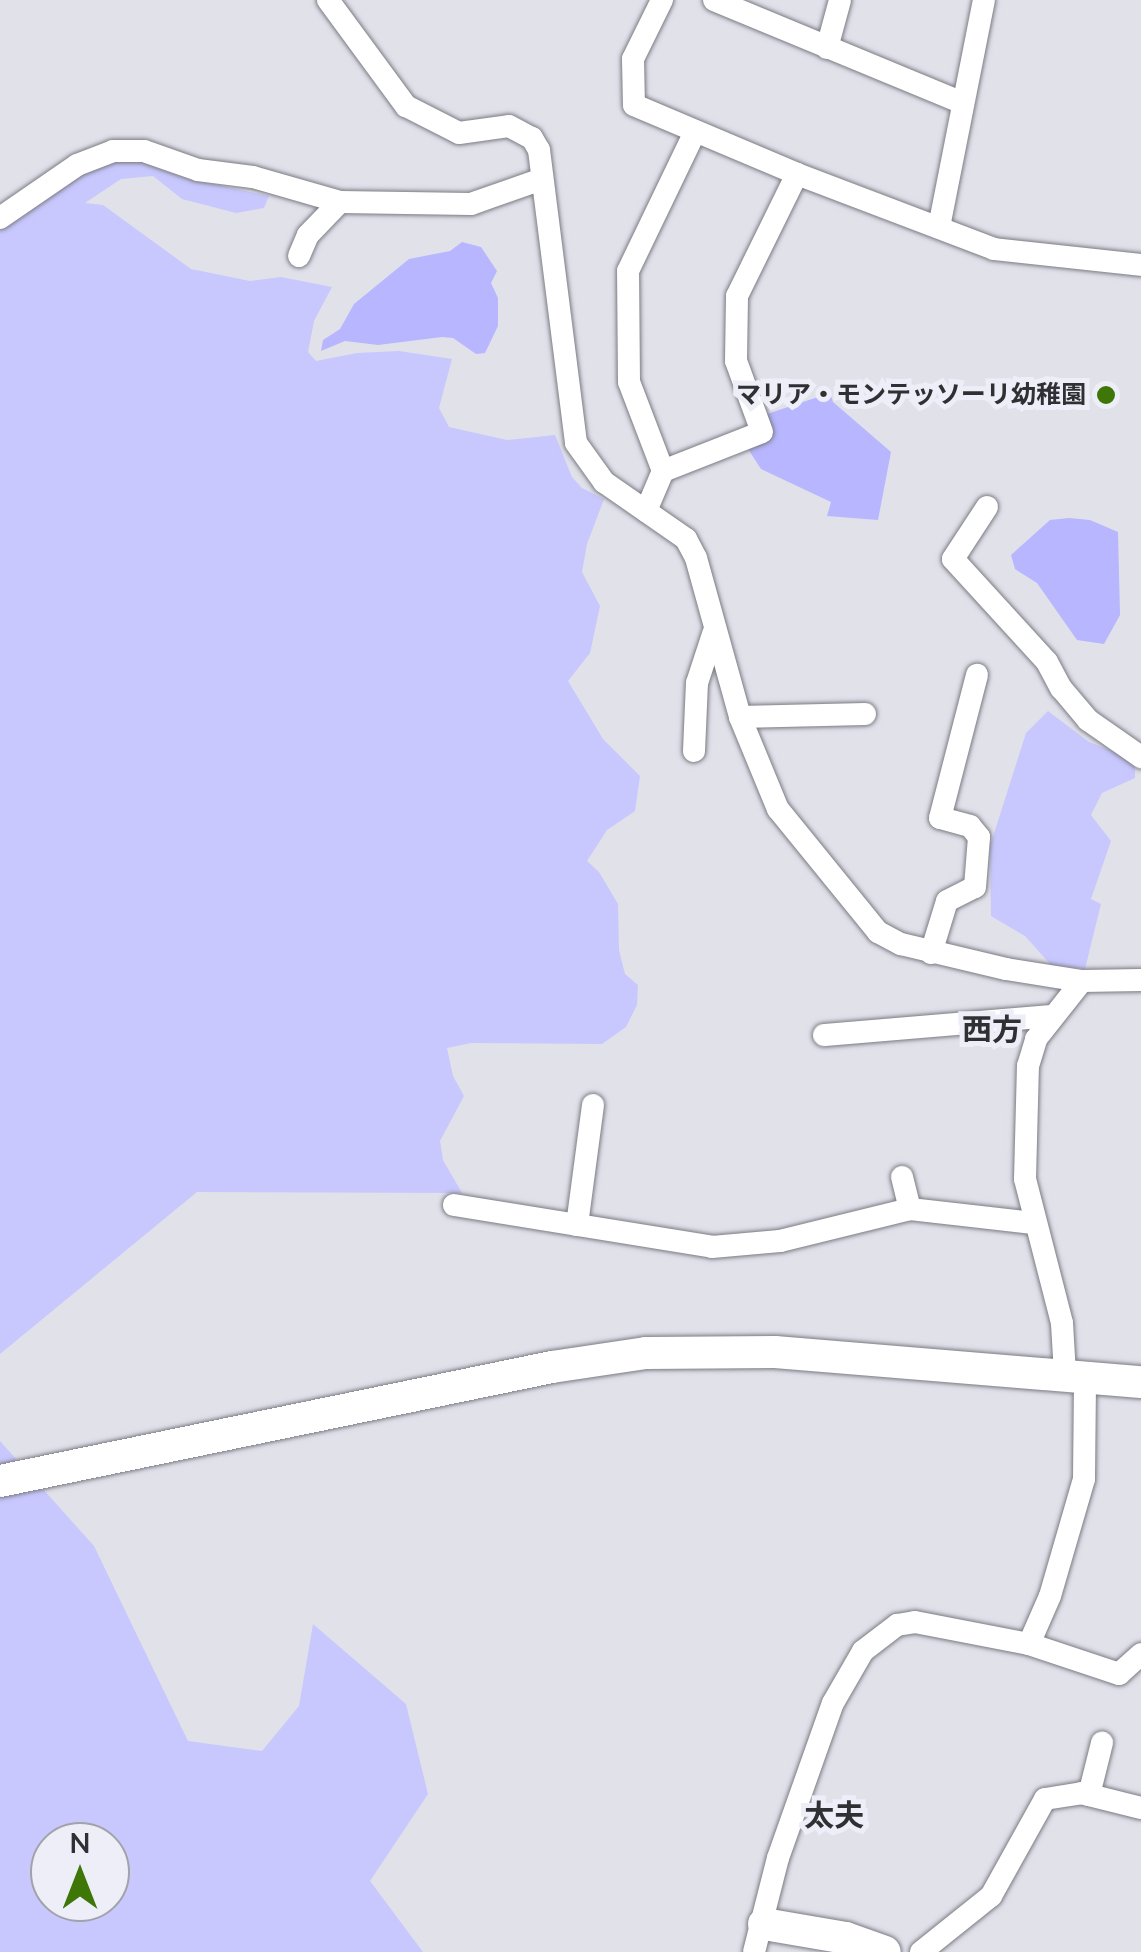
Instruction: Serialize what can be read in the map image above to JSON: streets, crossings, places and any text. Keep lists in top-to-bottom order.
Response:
{
  "districts": ["西方", "太夫"],
  "places": ["マリア・モンテッソーリ幼稚園"],
  "north": "top"
}
